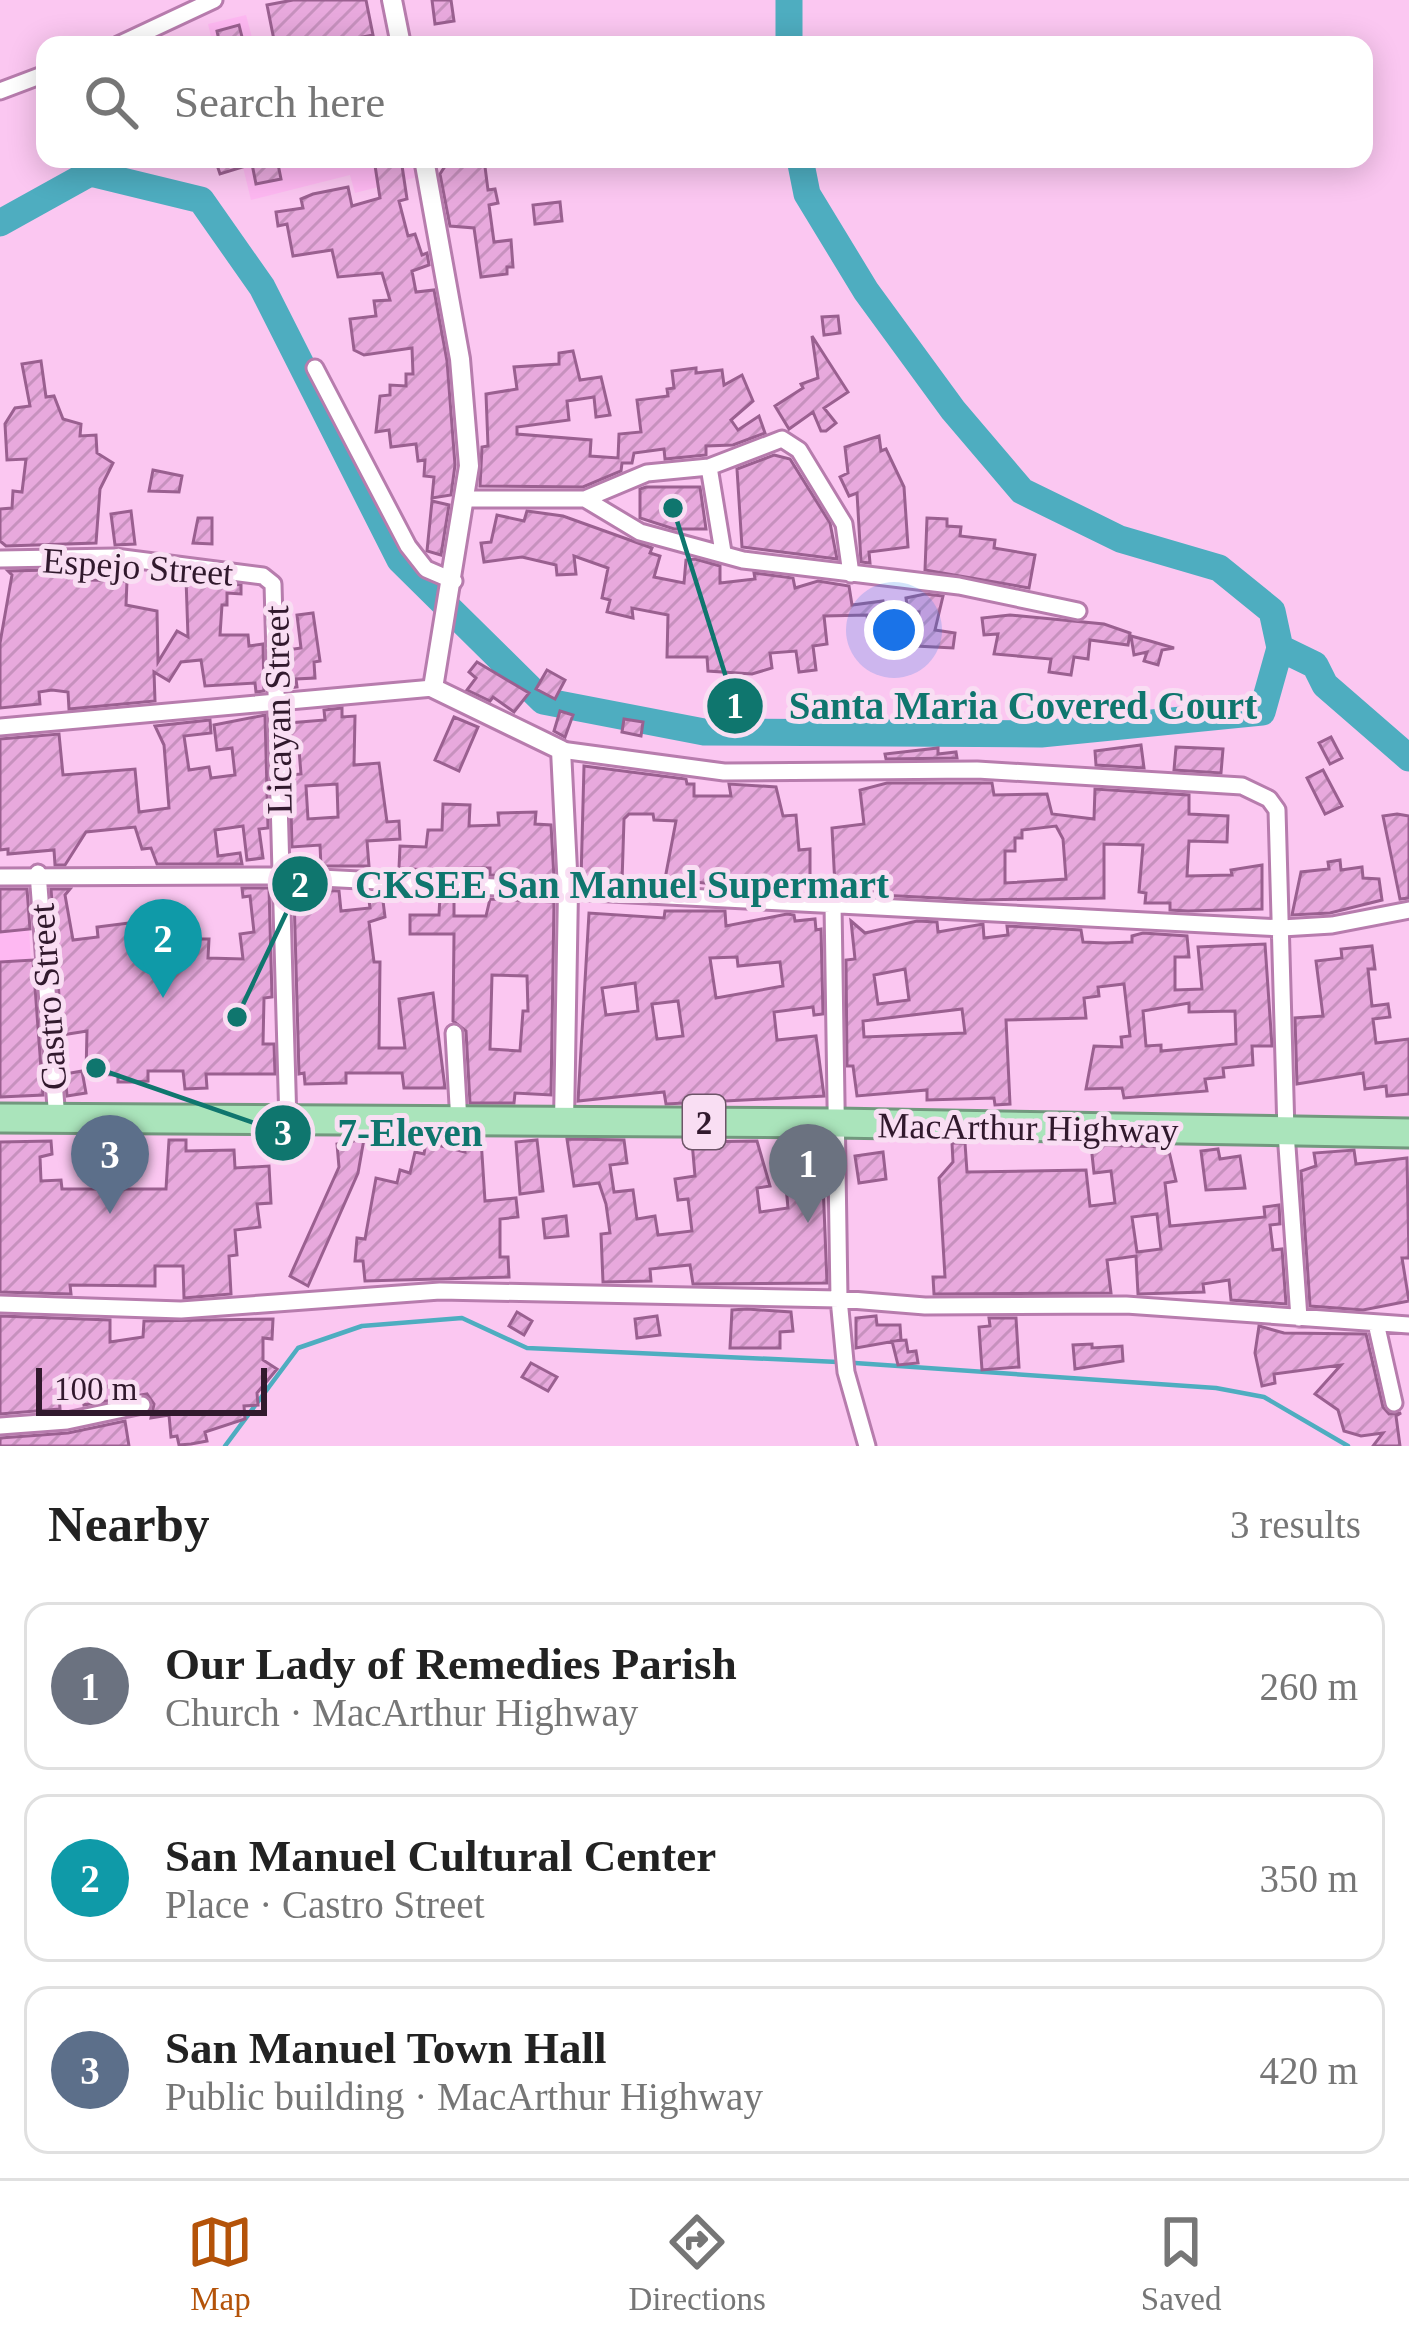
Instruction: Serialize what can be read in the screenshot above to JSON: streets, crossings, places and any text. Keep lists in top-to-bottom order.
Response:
{
  "streets": {
    "highway": ["2", "MacArthur Highway"],
    "street": ["Espejo Street", "Licayan Street", "Castro Street"]
  },
  "crossings": [
    ["Espejo Street", "Licayan Street"],
    ["Licayan Street", "MacArthur Highway"],
    ["Castro Street", "MacArthur Highway"]
  ],
  "places": ["Santa Maria Covered Court", "CKSEE San Manuel Supermart", "7-Eleven"],
  "scale_bar": "100 m",
  "page": {
    "search": "Search here",
    "pins": ["2", "3", "1"],
    "scale": "100 m",
    "heading": ["Nearby", "3 results"],
    "list": [
      {
        "mark": "1",
        "name": "Our Lady of Remedies Parish",
        "note": "Church · MacArthur Highway",
        "value": "260 m"
      },
      {
        "mark": "2",
        "name": "San Manuel Cultural Center",
        "note": "Place · Castro Street",
        "value": "350 m"
      },
      {
        "mark": "3",
        "name": "San Manuel Town Hall",
        "note": "Public building · MacArthur Highway",
        "value": "420 m"
      }
    ],
    "nav": ["Map", "Directions", "Saved"]
  }
}
